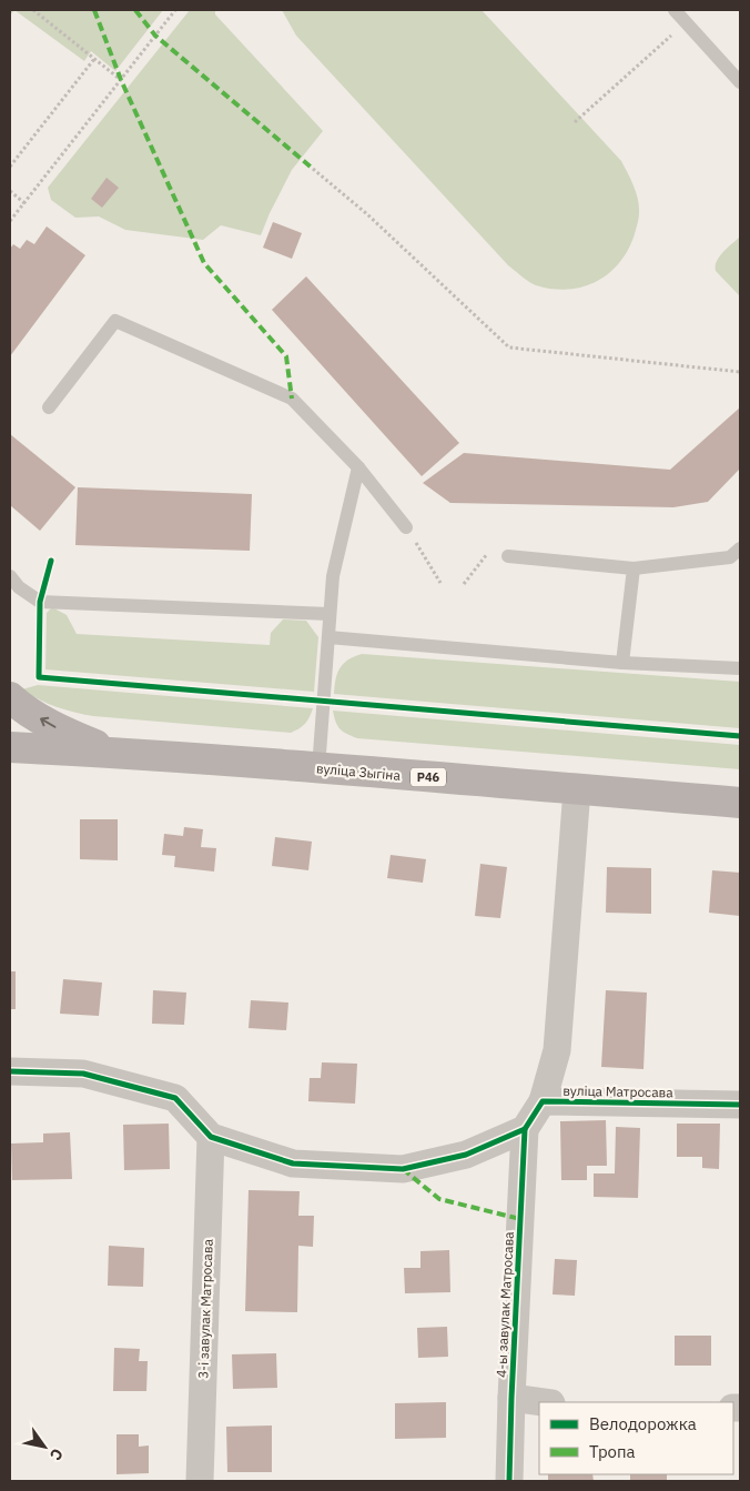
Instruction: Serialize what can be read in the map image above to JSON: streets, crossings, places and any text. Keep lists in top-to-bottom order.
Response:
{
  "streets": {
    "main road": ["вуліца Зыгіна", "Р46"],
    "street": ["вуліца Матросава", "4-ы завулак Матросава", "3-і завулак Матросава"]
  },
  "crossings": [
    ["вуліца Зыгіна", "Р46"],
    ["вуліца Матросава", "4-ы завулак Матросава"]
  ],
  "legend": ["Велодорожка", "Тропа"],
  "north": "bottom right"
}
